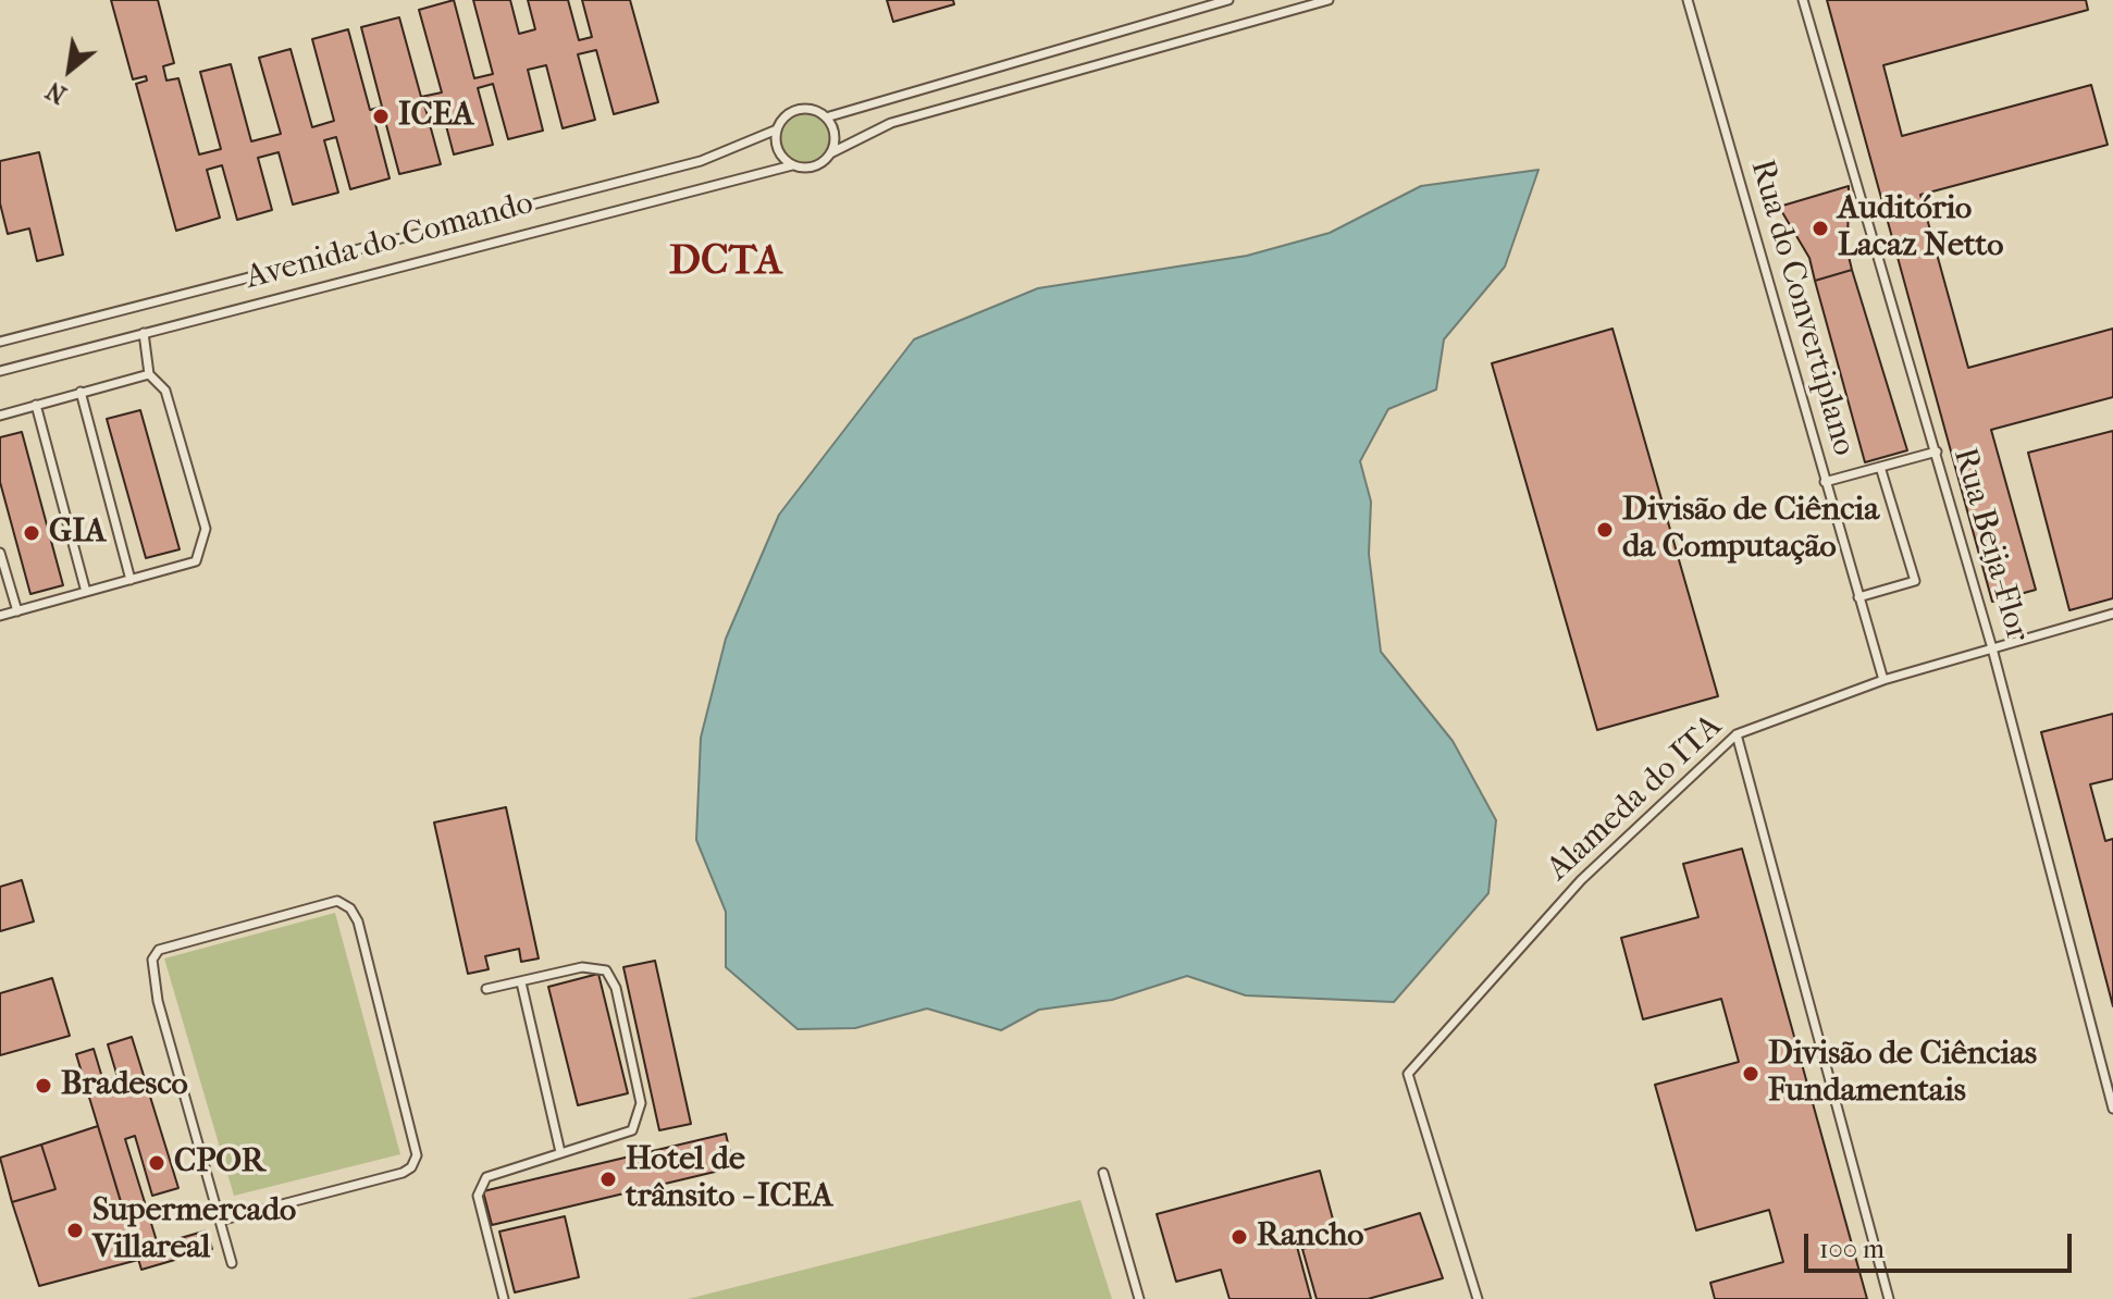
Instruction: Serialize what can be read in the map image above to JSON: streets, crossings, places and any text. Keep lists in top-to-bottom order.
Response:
{
  "streets": {
    "lane": [
      "Avenida do Comando",
      "Rua do Convertiplano",
      "Rua Beija-Flor",
      "Alameda do ITA"
    ]
  },
  "crossings": [
    ["Rua do Convertiplano", "Alameda do ITA"],
    ["Rua Beija-Flor", "Alameda do ITA"]
  ],
  "districts": ["DCTA"],
  "places": [
    "ICEA",
    "Auditório Lacaz Netto",
    "Divisão de Ciência da Computação",
    "GIA",
    "Divisão de Ciências Fundamentais",
    "Bradesco",
    "CPOR",
    "Hotel de trânsito - ICEA",
    "Supermercado Villareal",
    "Rancho"
  ],
  "scale_bar": "100 m",
  "north": "bottom left"
}
